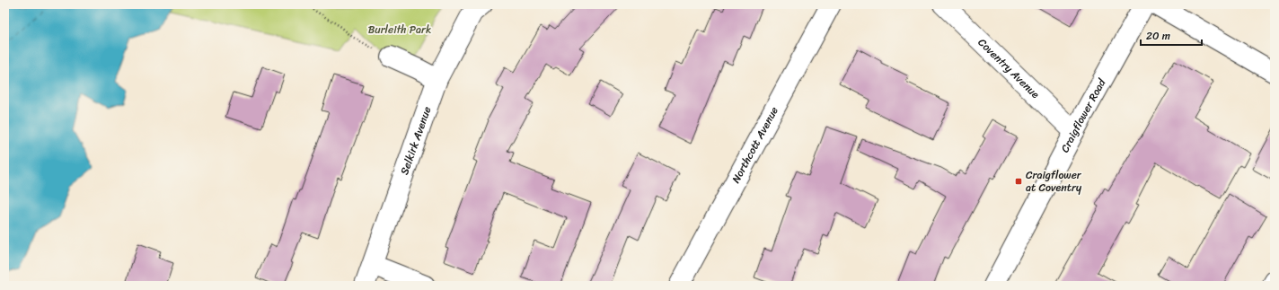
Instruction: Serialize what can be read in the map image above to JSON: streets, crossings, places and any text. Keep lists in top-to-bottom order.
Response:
{
  "streets": {
    "street": [
      "Coventry Avenue",
      "Craigflower Road",
      "Selkirk Avenue",
      "Northcott Avenue"
    ]
  },
  "crossings": [
    ["Coventry Avenue", "Craigflower Road"]
  ],
  "parks": ["Burleith Park"],
  "places": {
    "transit": ["Craigflower at Coventry"]
  },
  "scale_bar": "20 m"
}
